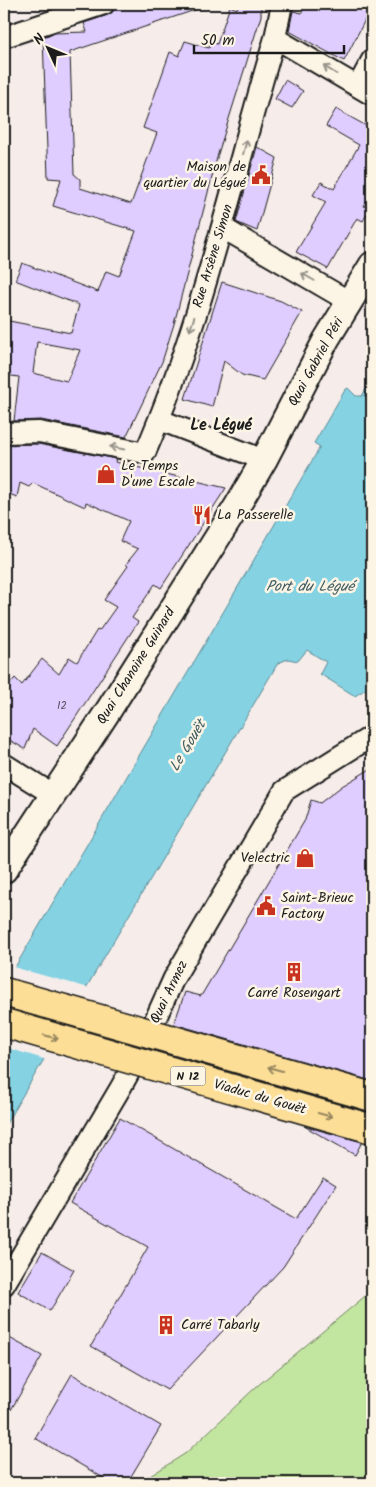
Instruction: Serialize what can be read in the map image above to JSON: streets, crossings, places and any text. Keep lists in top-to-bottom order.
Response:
{
  "streets": {
    "highway": ["N 12", "Viaduc du Gouët"],
    "street": [
      "Rue Arsène Simon",
      "Quai Gabriel Péri",
      "Quai Chanoine Guinard",
      "Quai Armez"
    ]
  },
  "crossings": [
    ["Quai Gabriel Péri", "Quai Chanoine Guinard"]
  ],
  "districts": ["Le Légué"],
  "water": ["Port du Légué", "Le Gouët"],
  "places": {
    "public building": ["Maison de quartier du Légué", "Saint-Brieuc Factory"],
    "shop": ["Le Temps D'une Escale", "Velectric"],
    "restaurant": ["La Passerelle"],
    "building": ["Carré Rosengart", "Carré Tabarly"]
  },
  "house_numbers": ["12"],
  "scale_bar": "50 m",
  "north": "top left"
}
